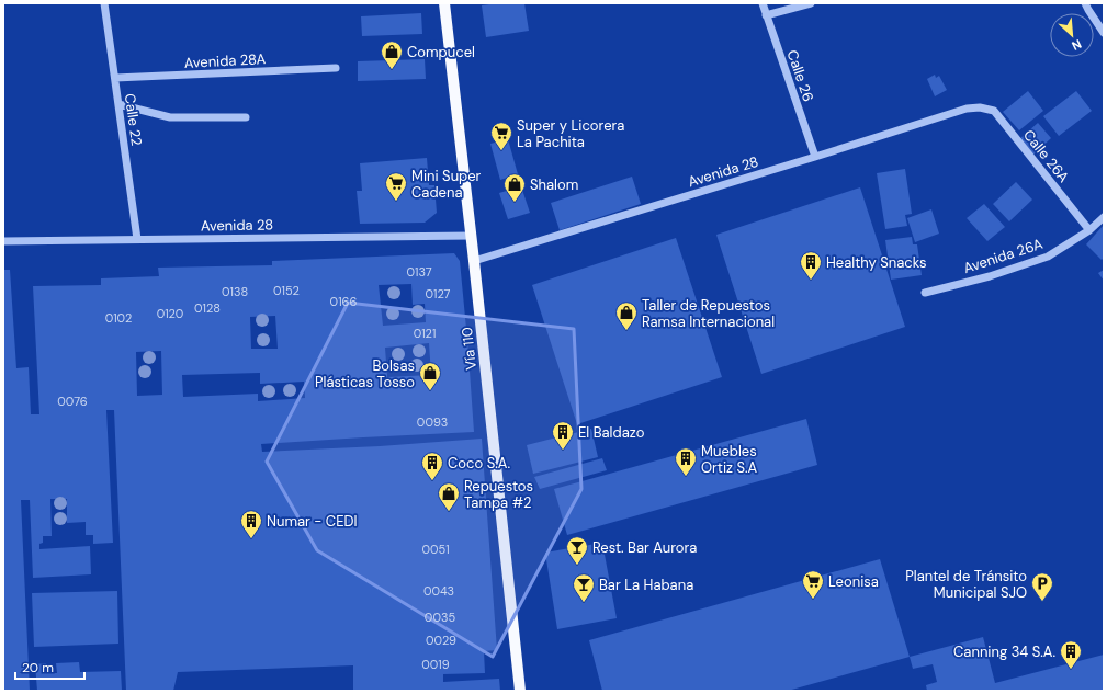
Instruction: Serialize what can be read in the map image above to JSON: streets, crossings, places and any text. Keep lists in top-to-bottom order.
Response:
{
  "streets": {
    "main road": ["Vía 110"],
    "street": [
      "Avenida 28A",
      "Calle 26",
      "Calle 22",
      "Calle 26A",
      "Avenida 28",
      "Avenida 26A"
    ]
  },
  "crossings": [
    ["Avenida 28A", "Calle 22"],
    ["Calle 26", "Avenida 28"],
    ["Calle 22", "Avenida 28"],
    ["Calle 26A", "Avenida 28"],
    ["Calle 26A", "Avenida 26A"],
    ["Avenida 28", "Vía 110"]
  ],
  "places": {
    "shop": [
      "Compucel",
      "Shalom",
      "Taller de Repuestos Ramsa Internacional",
      "Bolsas Plásticas Tosso",
      "Repuestos Tampa #2"
    ],
    "supermarket": ["Super y Licorera La Pachita", "Mini Super Cadena", "Leonisa"],
    "building": [
      "Healthy Snacks",
      "El Baldazo",
      "Muebles Ortiz S.A",
      "Coco S.A.",
      "Numar - CEDI",
      "Canning 34 S.A."
    ],
    "bar": ["Rest. Bar Aurora", "Bar La Habana"],
    "parking": ["Plantel de Tránsito Municipal SJO"]
  },
  "house_numbers": [
    "0137",
    "0152",
    "0138",
    "0127",
    "0166",
    "0128",
    "0120",
    "0102",
    "0121",
    "0076",
    "0093",
    "0051",
    "0043",
    "0035",
    "0029",
    "0019"
  ],
  "scale_bar": "20 m",
  "north": "bottom right"
}
